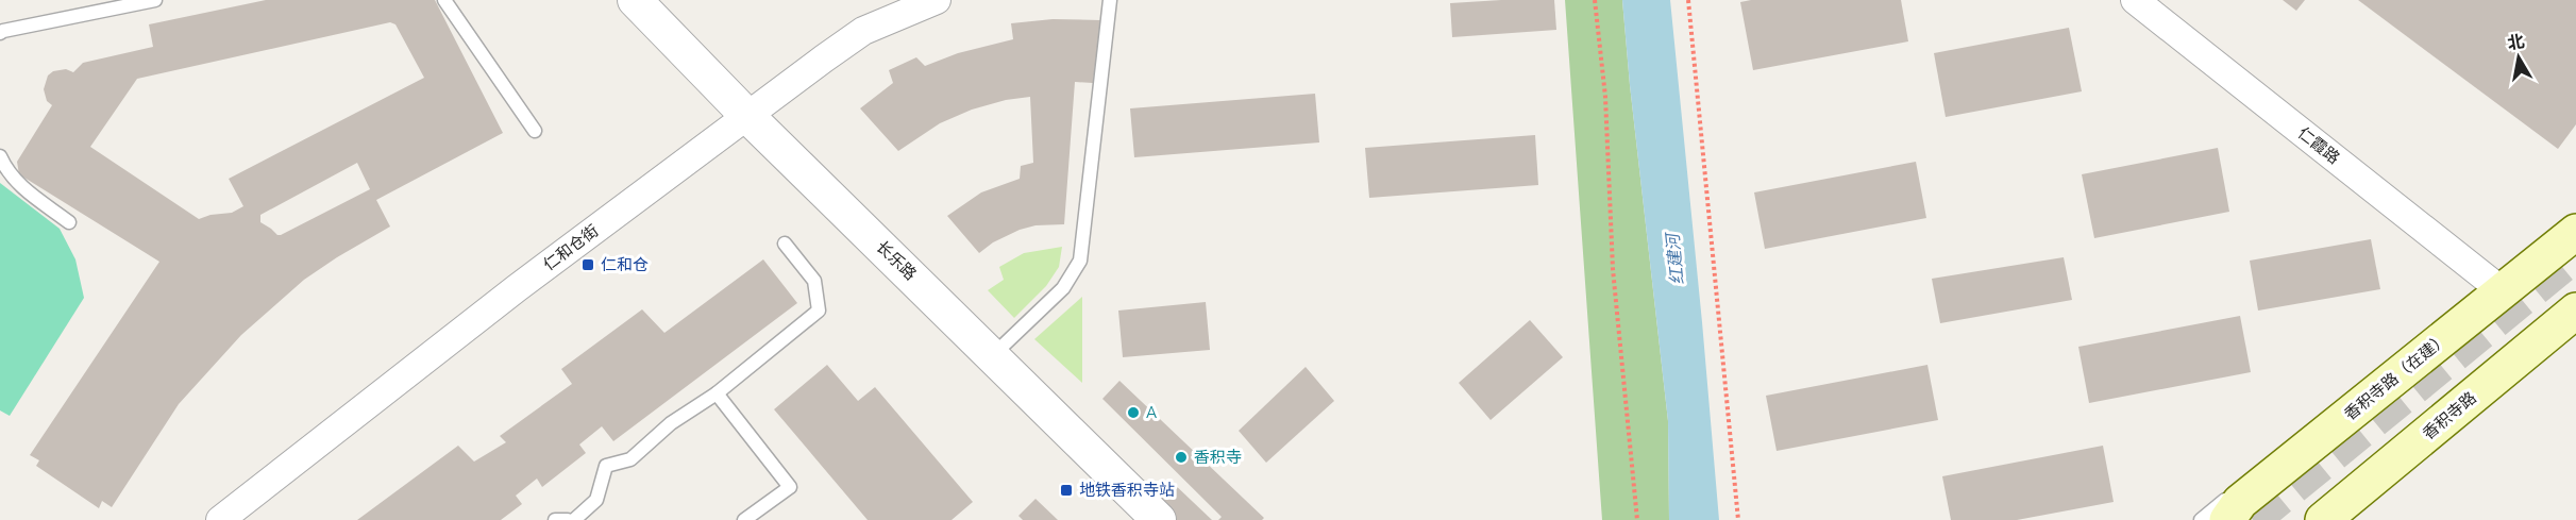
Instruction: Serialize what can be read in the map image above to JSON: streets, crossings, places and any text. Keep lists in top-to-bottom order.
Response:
{
  "streets": {
    "main road": ["香积寺路（在建）", "香积寺路"],
    "street": ["仁霞路", "仁和仓街", "长乐路"]
  },
  "crossings": [
    ["仁霞路", "香积寺路（在建）"],
    ["仁和仓街", "长乐路"]
  ],
  "water": ["红建河"],
  "places": {
    "transit": ["仁和仓", "地铁香积寺站"],
    "other": ["A", "香积寺"]
  },
  "north": "top"
}
